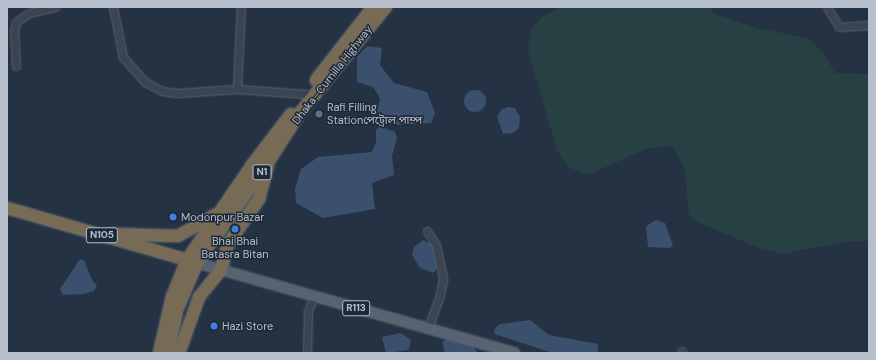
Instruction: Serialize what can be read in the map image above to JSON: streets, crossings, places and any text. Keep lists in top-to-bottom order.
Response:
{
  "streets": {
    "highway": ["Dhaka–Cumilla Highway", "N1", "N105"],
    "main road": ["R113"]
  },
  "crossings": [
    ["Dhaka–Cumilla Highway", "N105"],
    ["Dhaka–Cumilla Highway", "R113"],
    ["N105", "R113"]
  ],
  "places": [
    "Rafi Filling Stationপেট্রোল পাম্প",
    "Modonpur Bazar",
    "Bhai Bhai Batasra Bitan",
    "Hazi Store"
  ]
}
